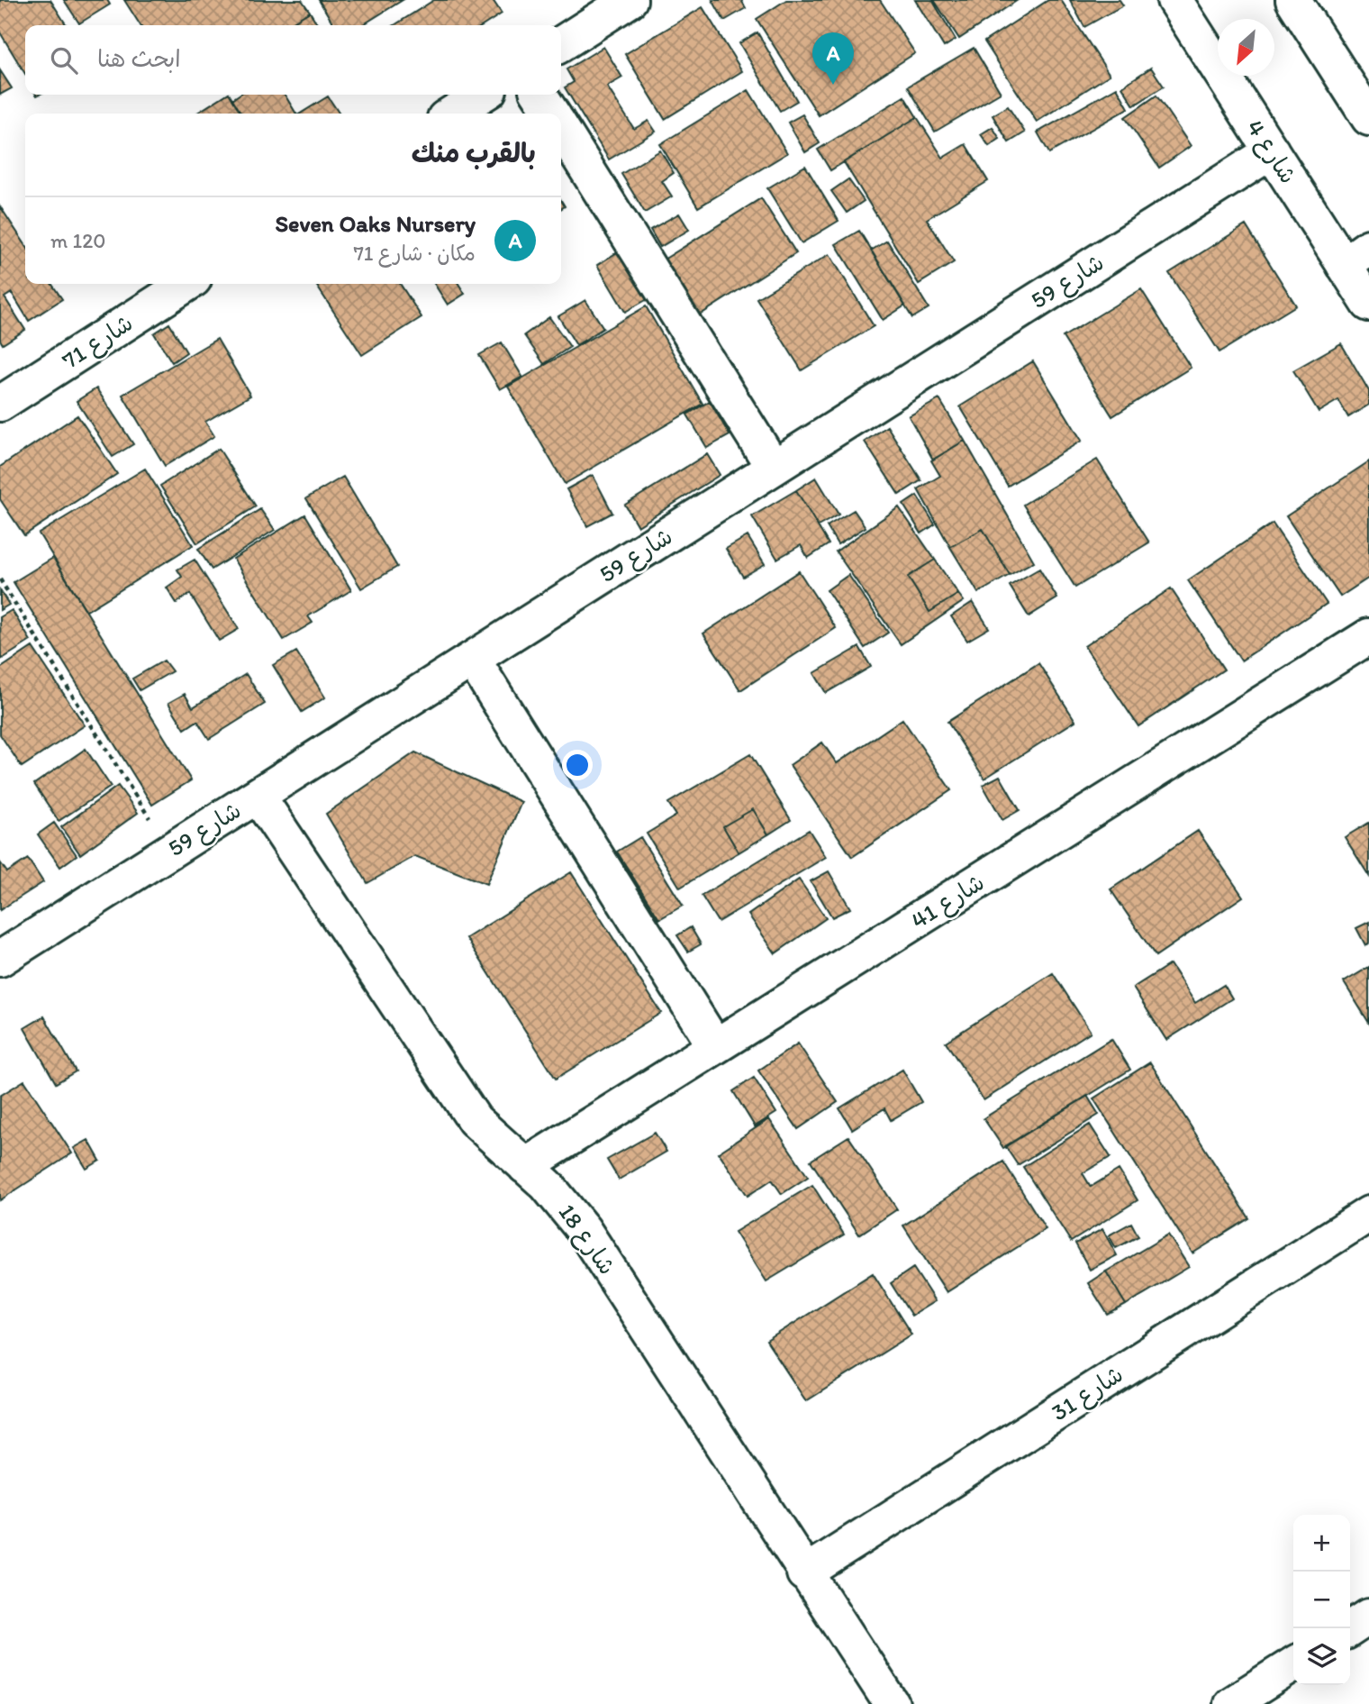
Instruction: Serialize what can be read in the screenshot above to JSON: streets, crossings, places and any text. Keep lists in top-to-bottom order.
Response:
{
  "streets": {
    "street": [
      "شارع 4",
      "شارع 59",
      "شارع 71",
      "شارع 41",
      "شارع 18",
      "شارع 31"
    ]
  },
  "crossings": [
    ["شارع 4", "شارع 59"],
    ["شارع 59", "شارع 18"],
    ["شارع 41", "شارع 18"],
    ["شارع 18", "شارع 31"]
  ],
  "north": "bottom left",
  "page": {
    "search": "ابحث هنا",
    "pins": "A",
    "heading": "بالقرب منك",
    "list": [
      {
        "mark": "A",
        "name": "Seven Oaks Nursery",
        "note": "مكان · شارع 71",
        "value": "120 m"
      }
    ],
    "map_buttons": ["+", "−"]
  }
}
